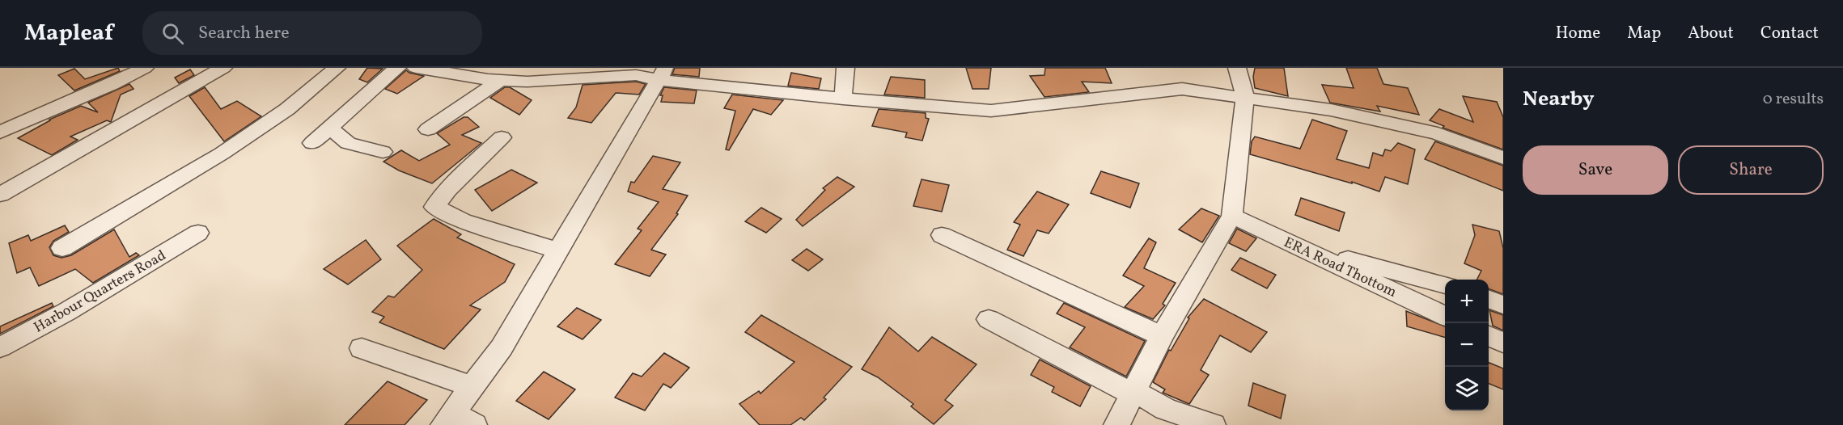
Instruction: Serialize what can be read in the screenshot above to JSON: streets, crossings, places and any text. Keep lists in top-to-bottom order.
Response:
{
  "streets": {
    "street": ["ERA Road Thottom", "Harbour Quarters Road"]
  },
  "page": {
    "header": "Mapleaf",
    "search": "Search here",
    "nav": [
      "Home",
      "Map",
      "About",
      "Contact"
    ],
    "heading": ["Nearby", "0 results"],
    "buttons": ["Save", "Share"],
    "map_buttons": ["+", "−"]
  }
}
